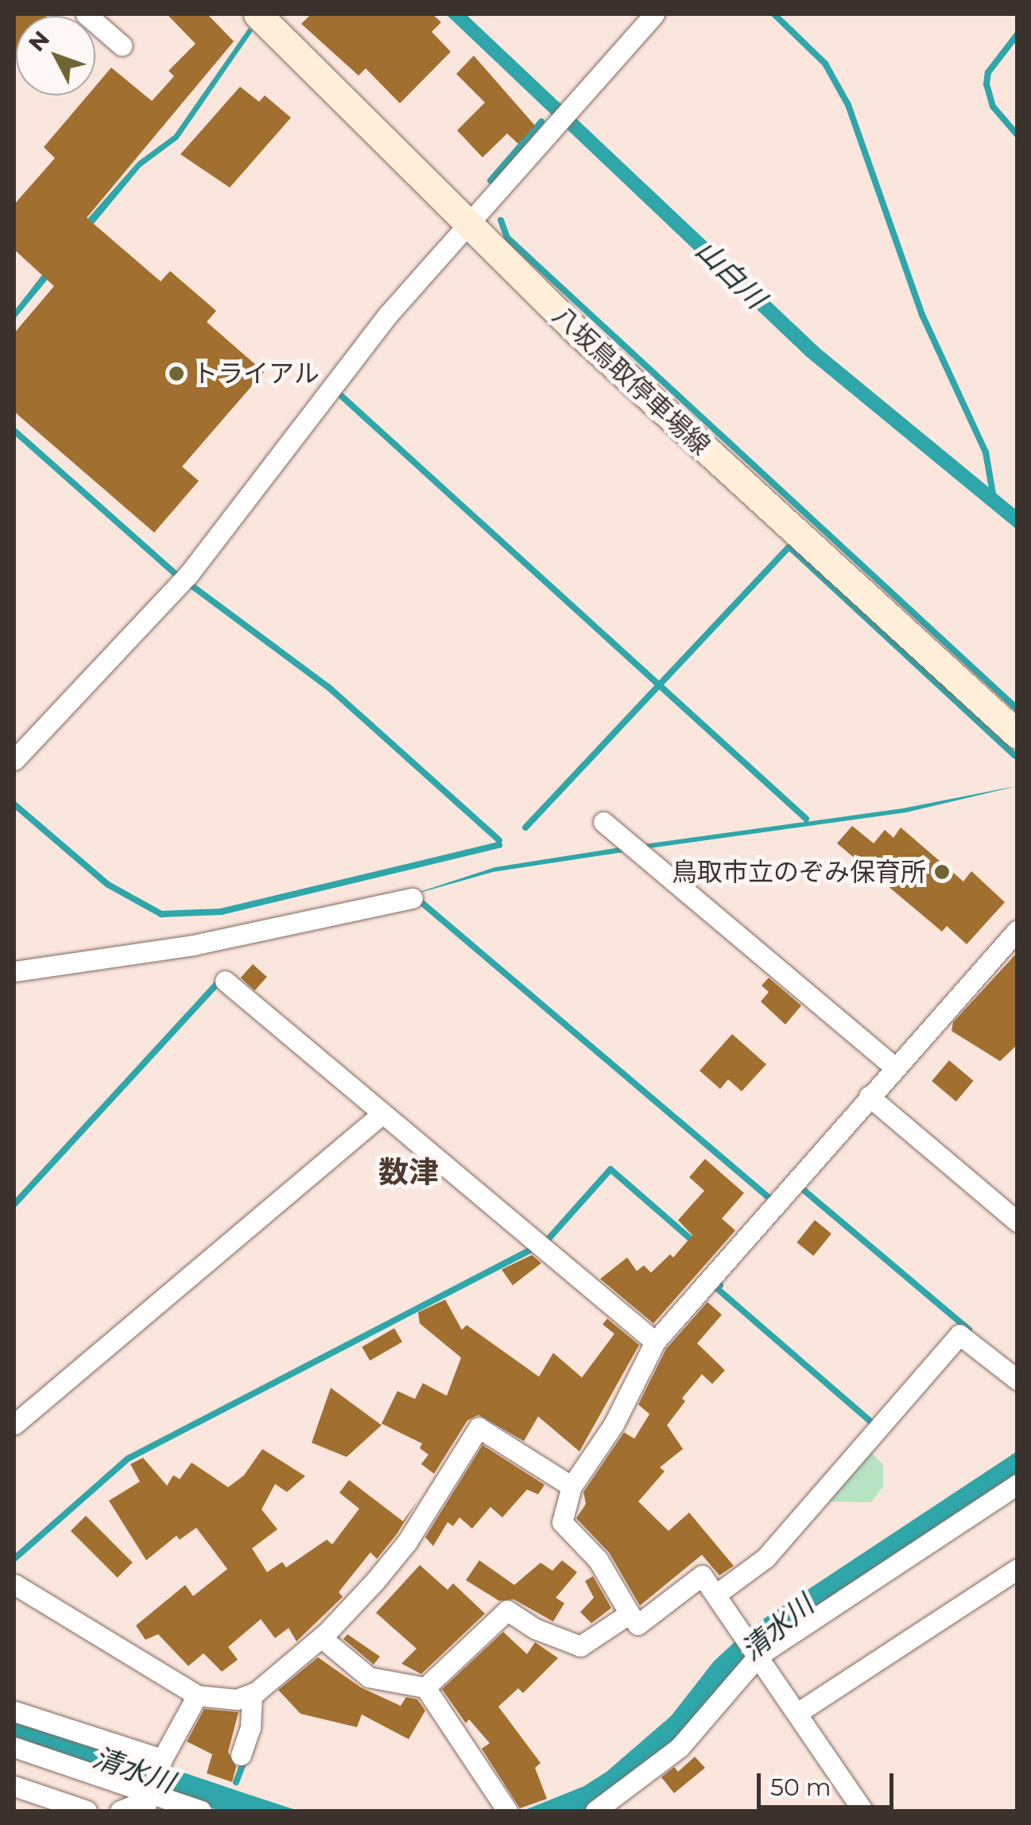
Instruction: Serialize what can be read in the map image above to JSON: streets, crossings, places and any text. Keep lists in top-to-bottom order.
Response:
{
  "streets": {
    "main road": ["八坂鳥取停車場線"]
  },
  "districts": ["数津"],
  "water": ["山白川", "清水川"],
  "places": ["トライアル", "鳥取市立のぞみ保育所"],
  "scale_bar": "50 m",
  "north": "top left"
}
